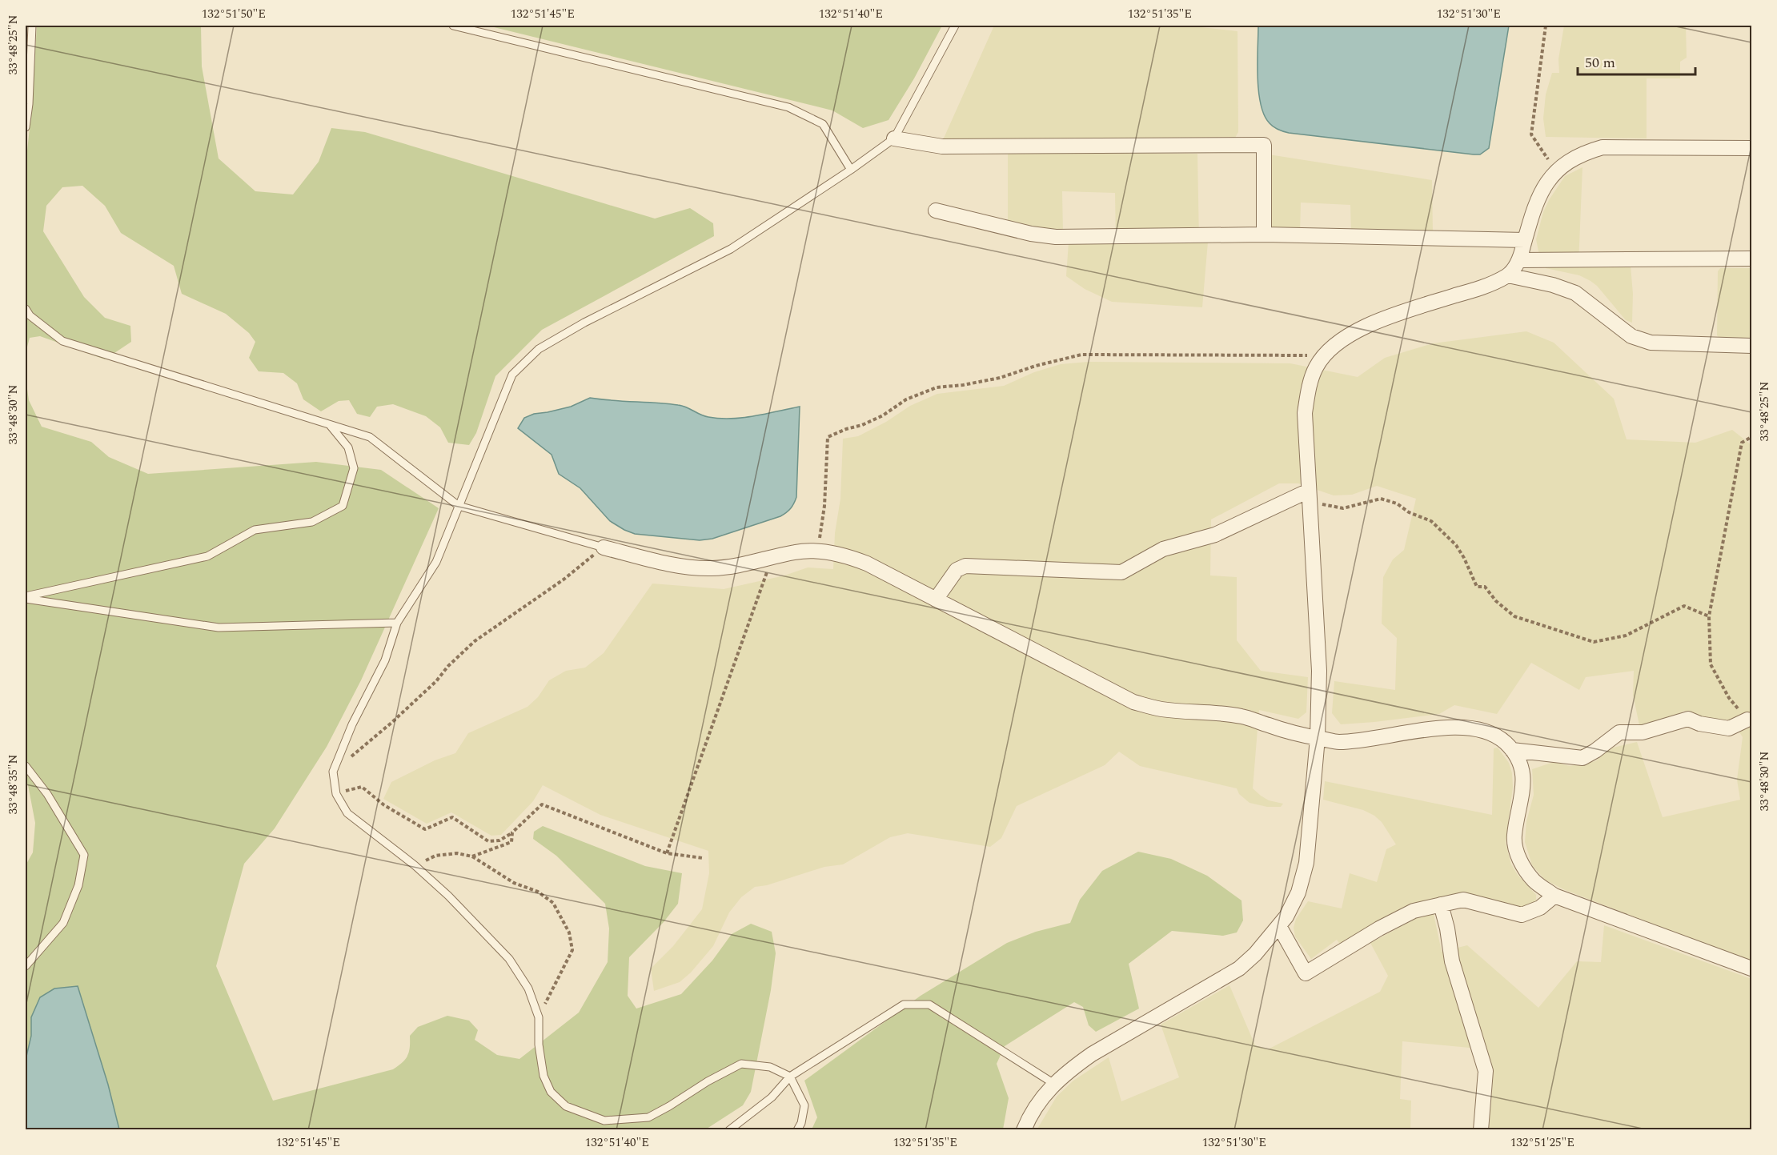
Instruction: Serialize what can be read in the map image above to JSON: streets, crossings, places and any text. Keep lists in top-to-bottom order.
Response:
{
  "scale_bar": "50 m",
  "coordinates": [
    "132°51'50\"E",
    "132°51'45\"E",
    "132°51'40\"E",
    "132°51'35\"E",
    "132°51'30\"E",
    "33°48'25\"N",
    "33°48'30\"N",
    "33°48'35\"N",
    "132°51'25\"E"
  ]
}
